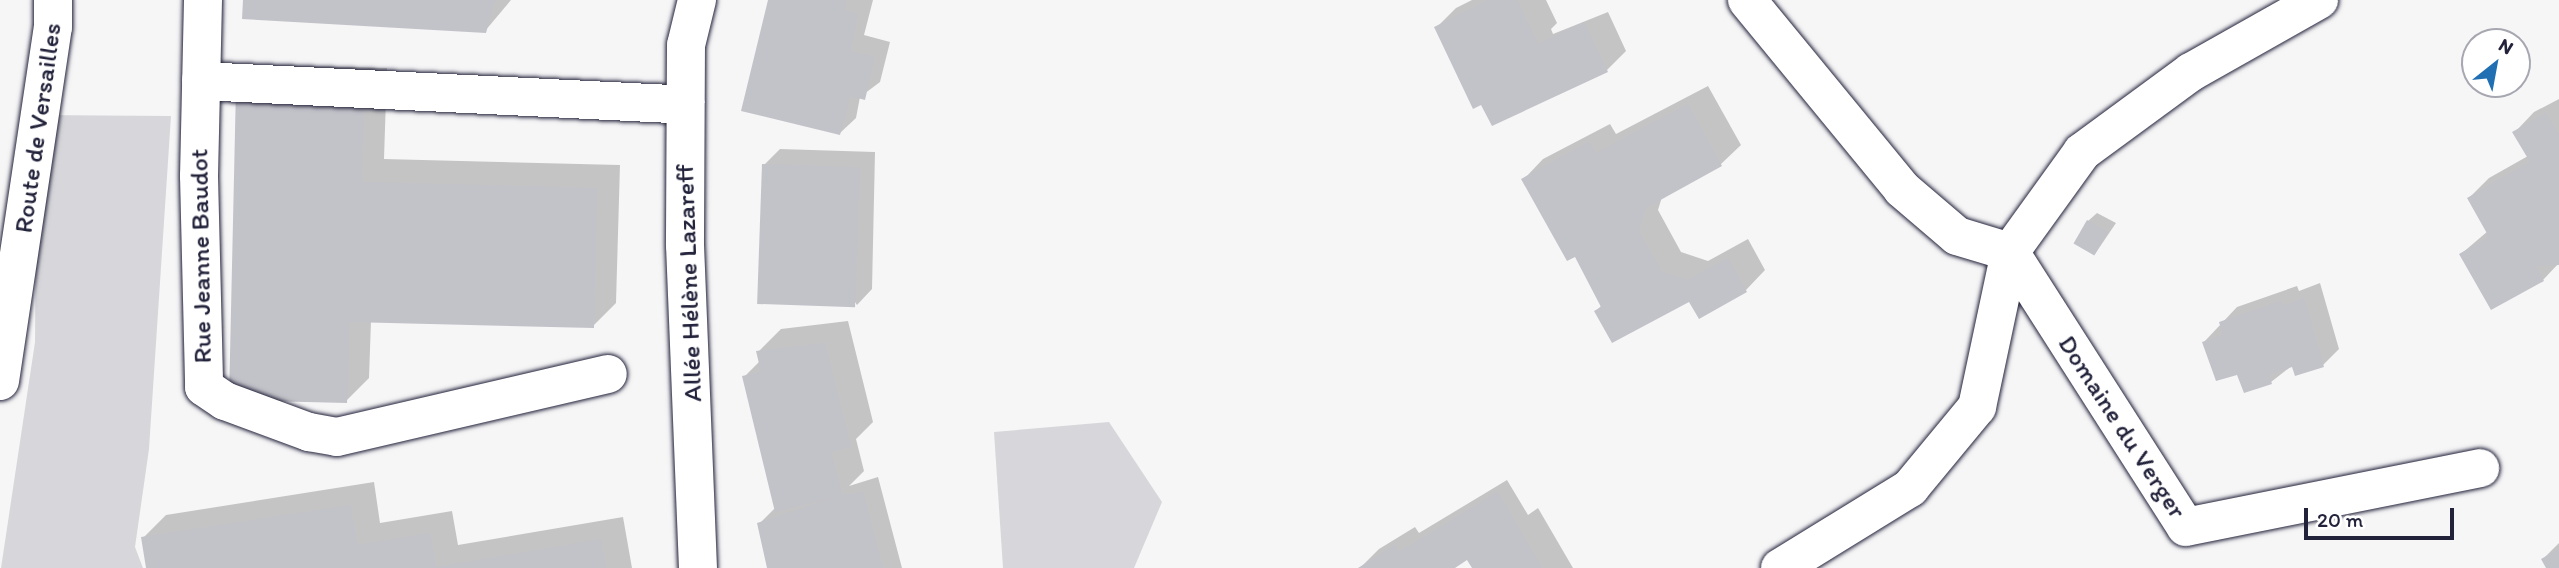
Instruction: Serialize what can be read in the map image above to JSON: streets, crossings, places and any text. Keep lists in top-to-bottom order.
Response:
{
  "streets": {
    "street": [
      "Route de Versailles",
      "Rue Jeanne Baudot",
      "Allée Hélène Lazareff",
      "Domaine du Verger"
    ]
  },
  "scale_bar": "20 m",
  "north": "top right"
}
